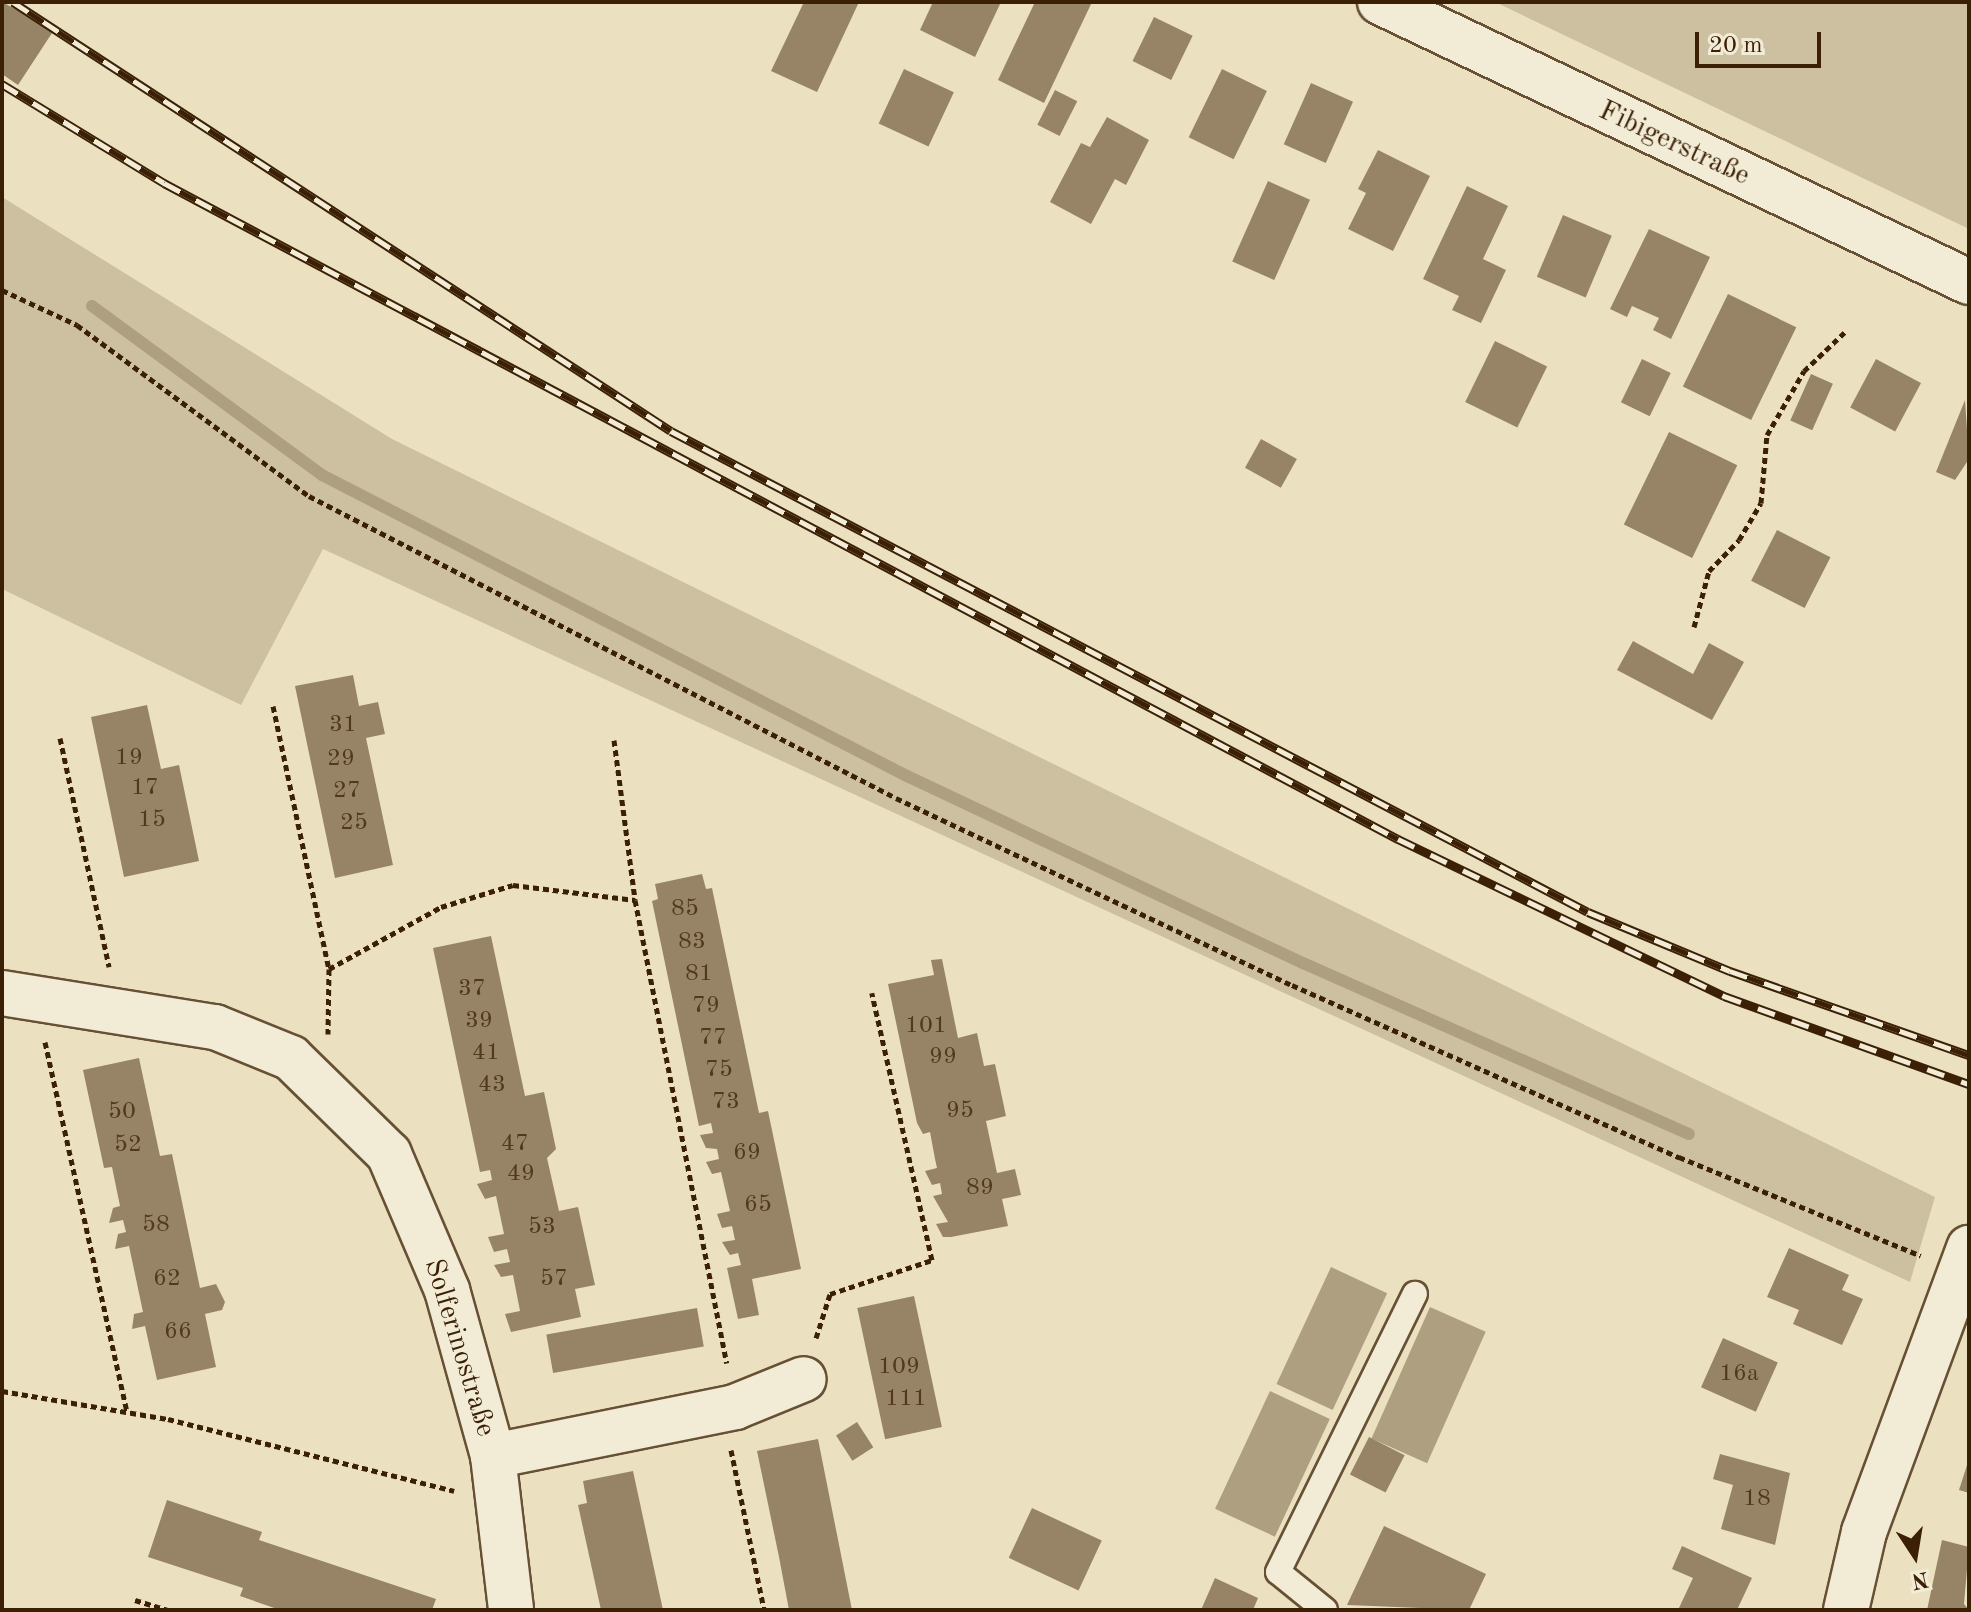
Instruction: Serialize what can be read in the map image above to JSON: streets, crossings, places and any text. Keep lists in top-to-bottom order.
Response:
{
  "streets": {
    "street": ["Fibigerstraße", "Solferinostraße"]
  },
  "house_numbers": [
    "31",
    "19",
    "29",
    "17",
    "27",
    "15",
    "25",
    "85",
    "83",
    "81",
    "37",
    "79",
    "39",
    "101",
    "77",
    "41",
    "99",
    "75",
    "43",
    "73",
    "95",
    "50",
    "47",
    "52",
    "69",
    "49",
    "89",
    "65",
    "58",
    "53",
    "62",
    "57",
    "66",
    "109",
    "16a",
    "111",
    "18"
  ],
  "scale_bar": "20 m",
  "north": "bottom"
}
